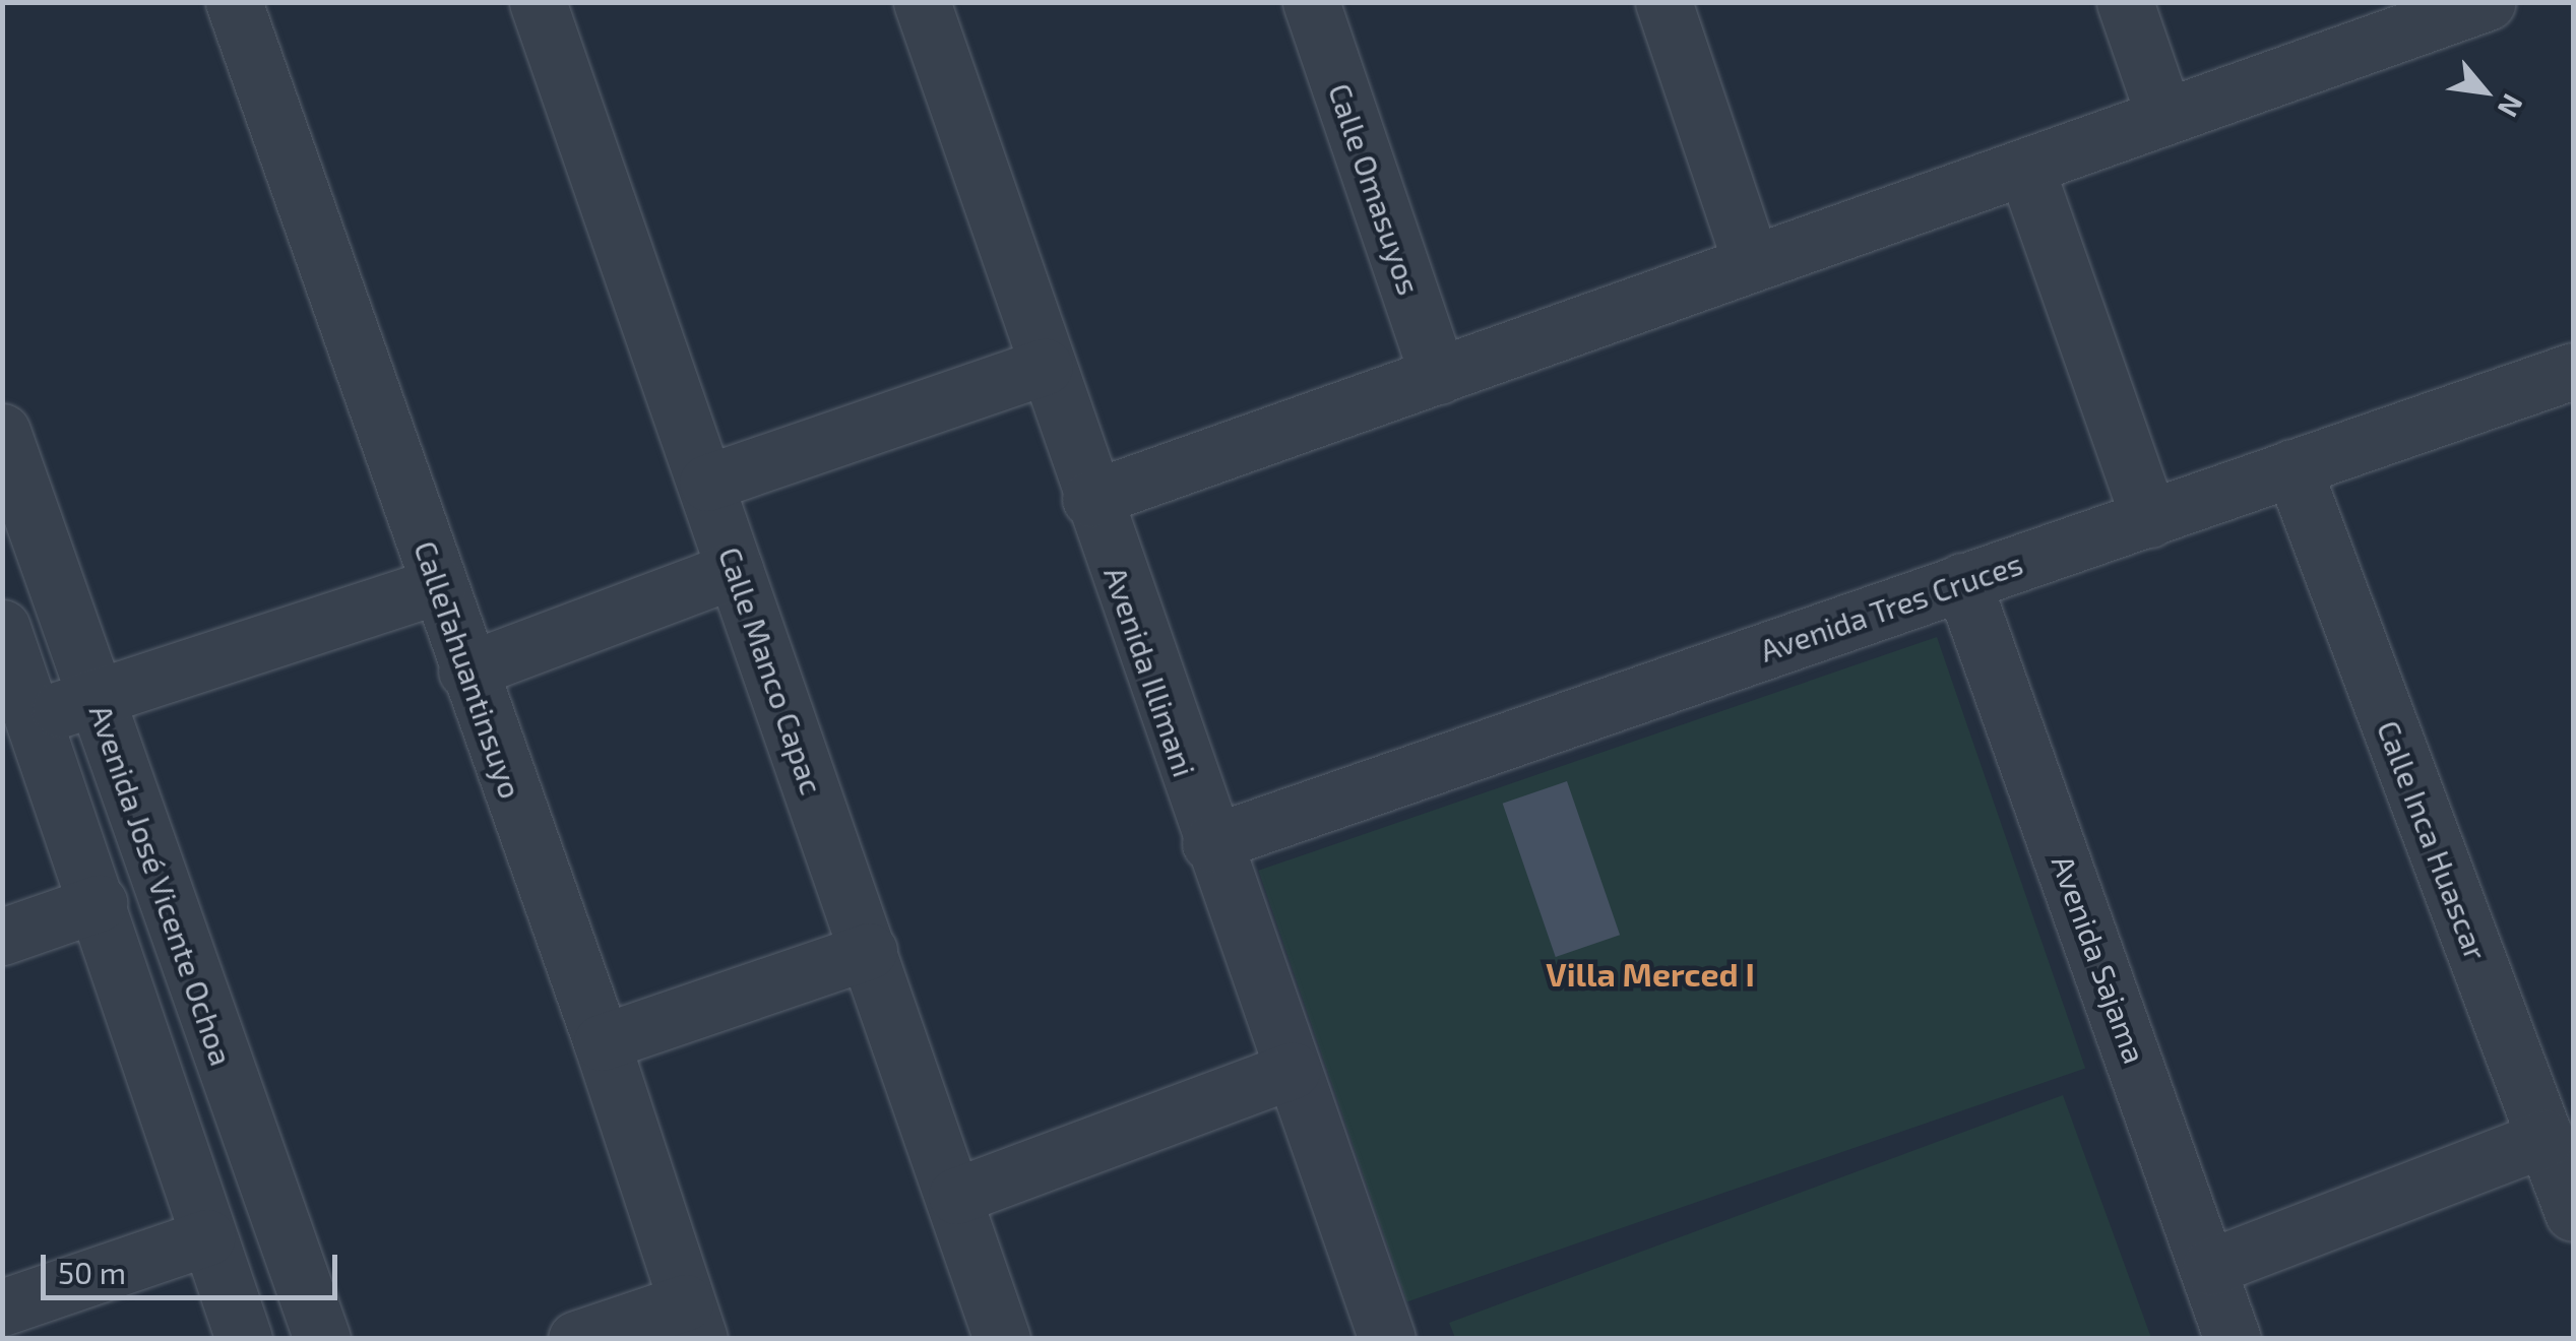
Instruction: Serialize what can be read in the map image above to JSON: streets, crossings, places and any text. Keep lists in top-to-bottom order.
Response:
{
  "streets": {
    "street": [
      "Calle Omasuyos",
      "Avenida Tres Cruces",
      "CalleTahuantinsuyo",
      "Calle Manco Capac",
      "Avenida Illimani",
      "Calle Inca Huascar",
      "Avenida José Vicente Ochoa",
      "Avenida Sajama"
    ]
  },
  "crossings": [
    ["Avenida Tres Cruces", "Avenida Illimani"],
    ["Avenida Tres Cruces", "Calle Inca Huascar"],
    ["Avenida Tres Cruces", "Avenida Sajama"]
  ],
  "districts": ["Villa Merced I"],
  "scale_bar": "50 m",
  "north": "bottom right"
}
